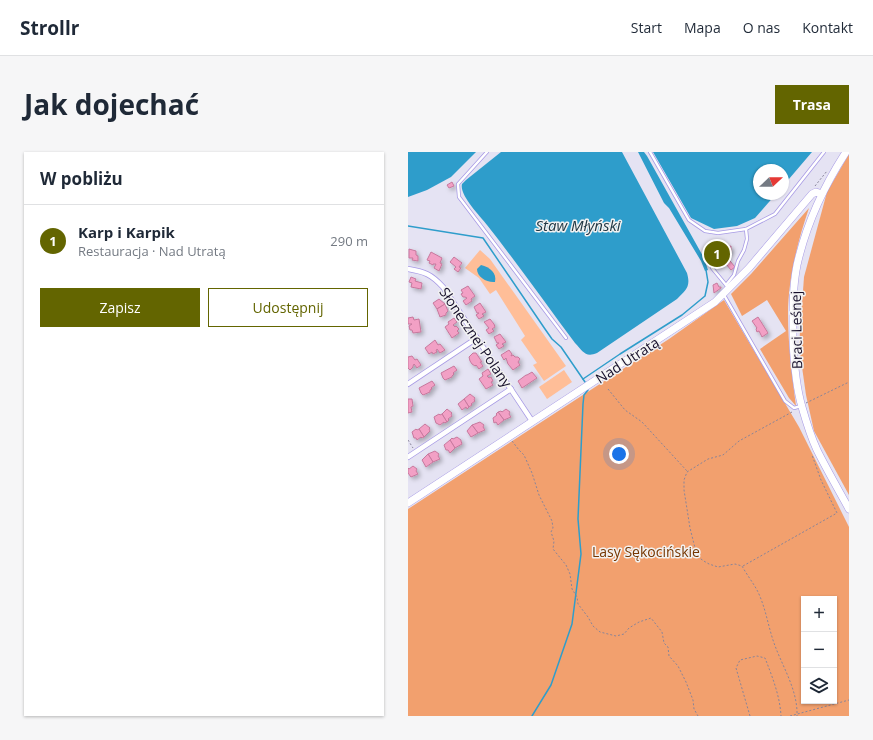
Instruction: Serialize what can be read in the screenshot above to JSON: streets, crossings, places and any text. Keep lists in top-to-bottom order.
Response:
{
  "streets": {
    "street": ["Braci Leśnej", "Słonecznej Polany", "Nad Utratą"]
  },
  "crossings": [
    ["Braci Leśnej", "Nad Utratą"],
    ["Słonecznej Polany", "Nad Utratą"]
  ],
  "water": ["Staw Młyński"],
  "parks": ["Lasy Sękocińskie"],
  "north": "right",
  "page": {
    "header": "Strollr",
    "nav": [
      "Start",
      "Mapa",
      "O nas",
      "Kontakt"
    ],
    "title": "Jak dojechać",
    "buttons": [
      "Trasa",
      ["Zapisz", "Udostępnij"]
    ],
    "heading": "W pobliżu",
    "list": [
      {
        "mark": "1",
        "name": "Karp i Karpik",
        "note": "Restauracja · Nad Utratą",
        "value": "290 m"
      }
    ],
    "pins": "1",
    "map_buttons": ["+", "−"]
  }
}
